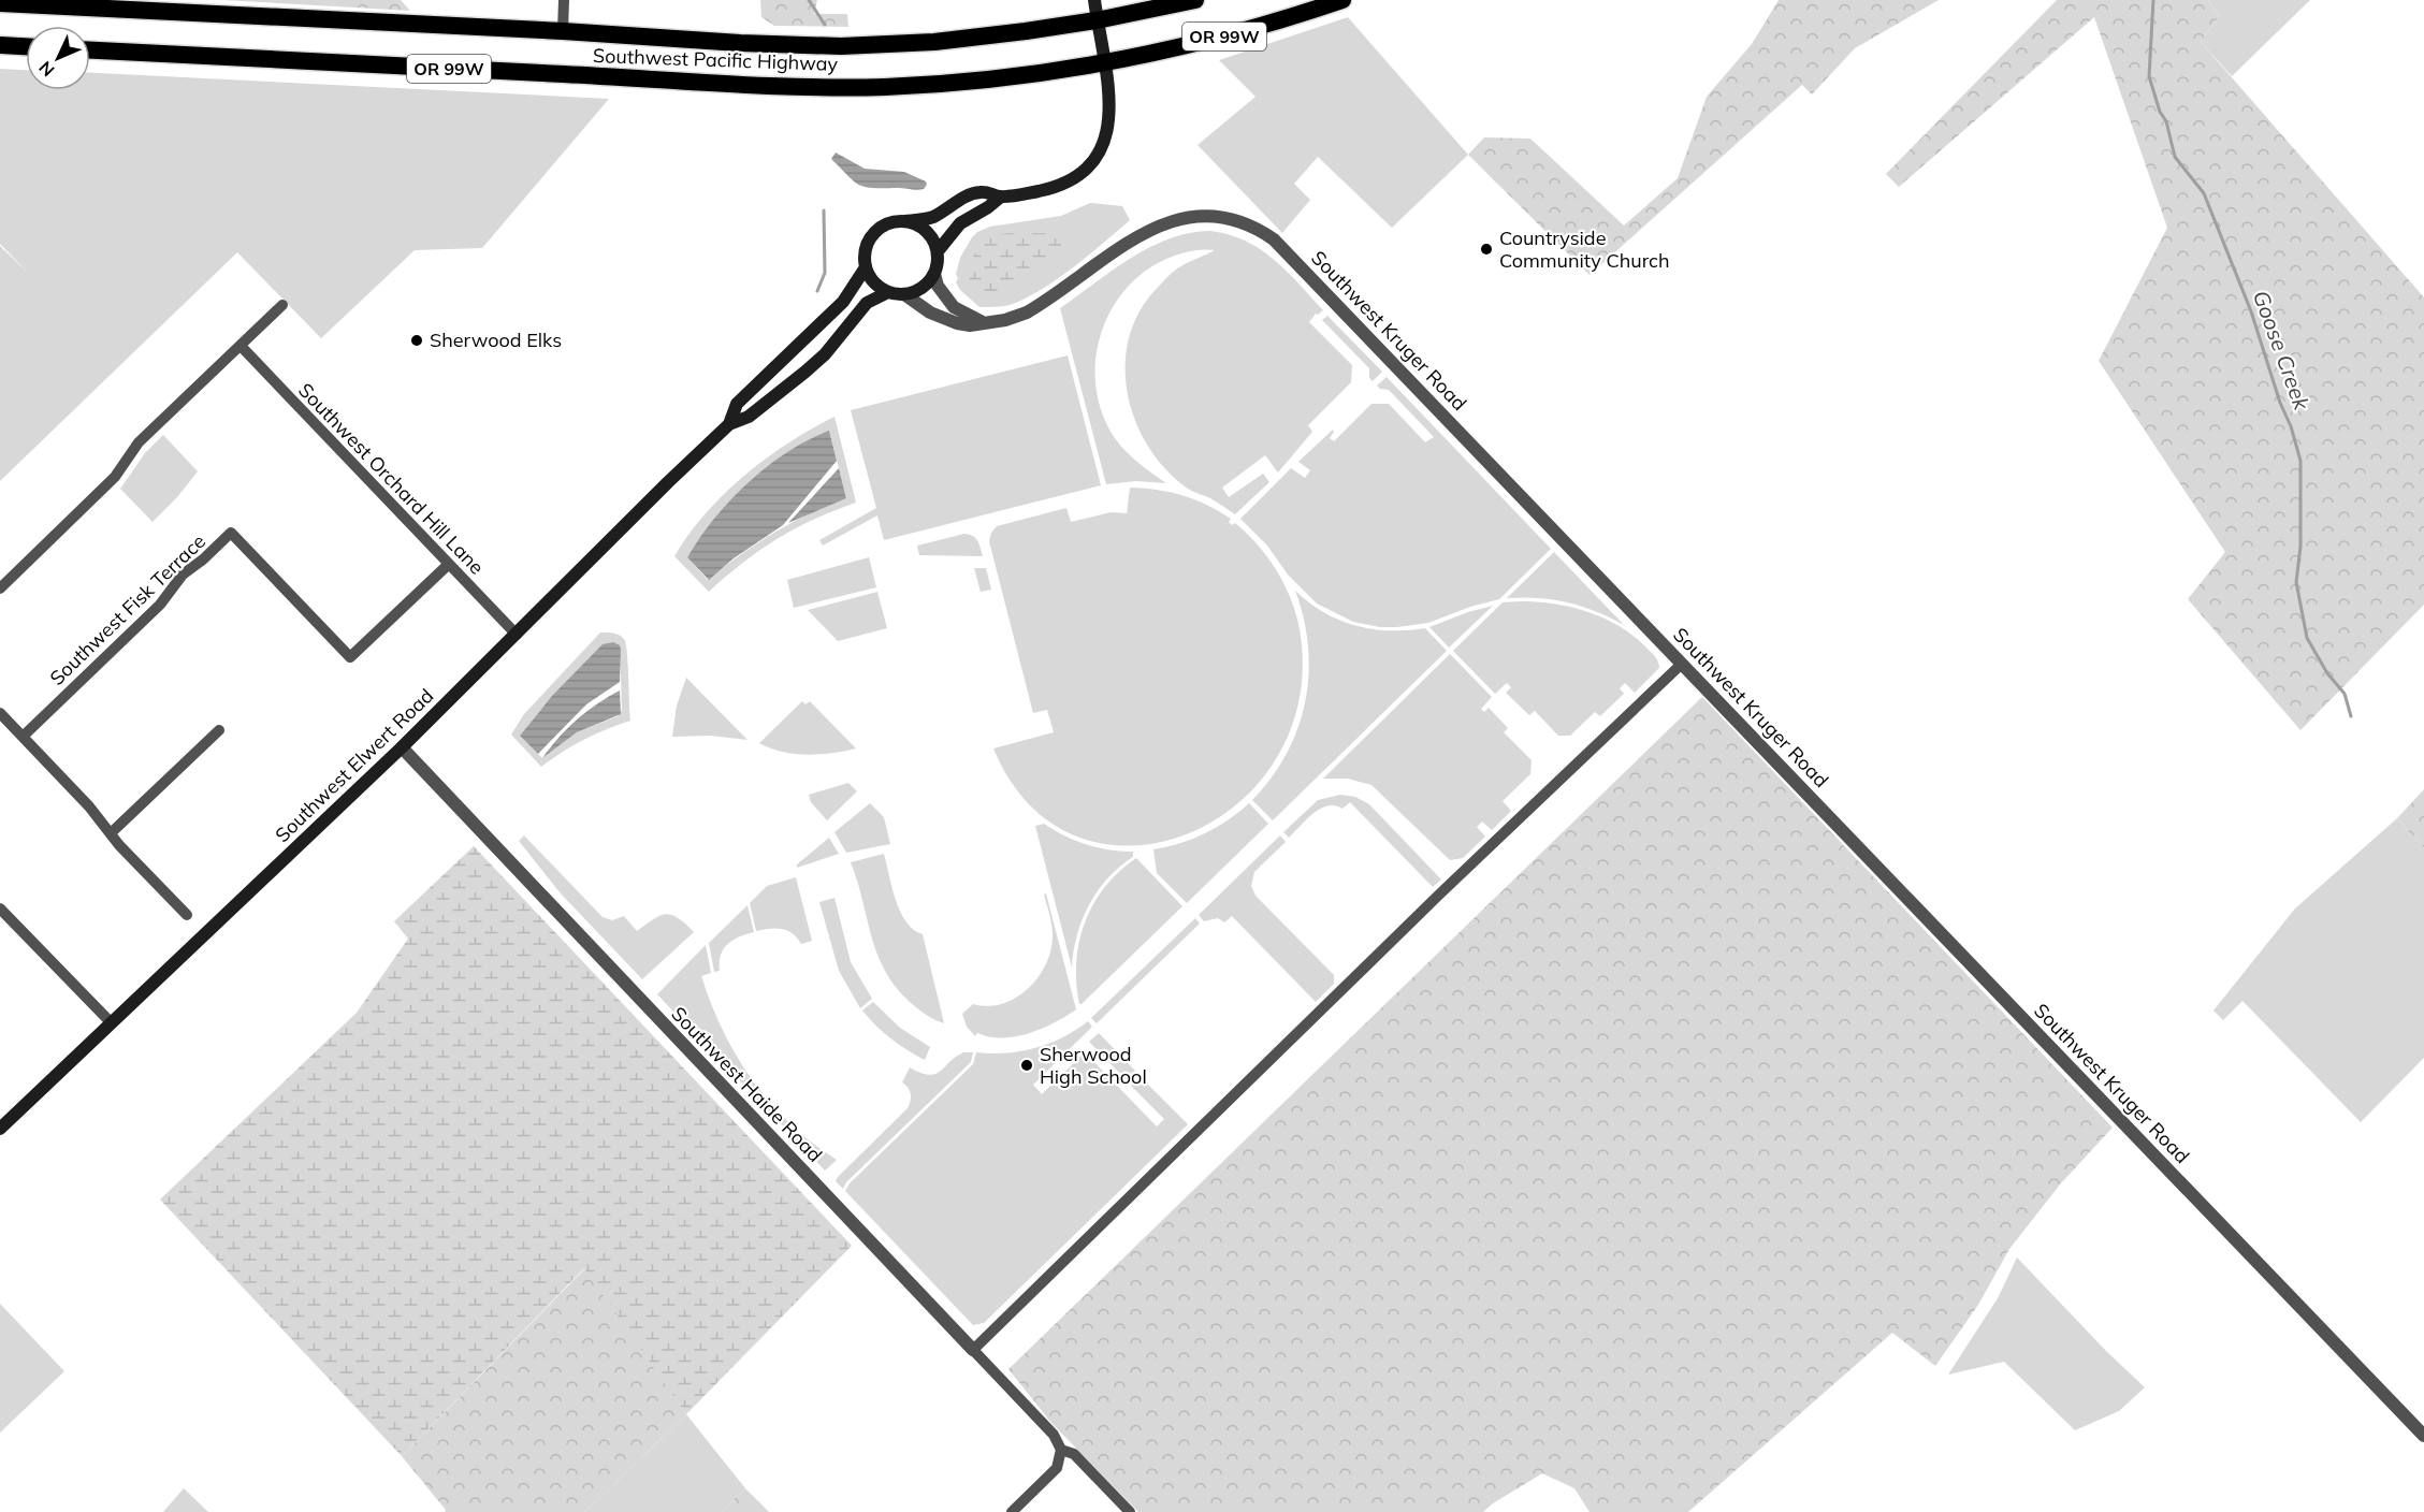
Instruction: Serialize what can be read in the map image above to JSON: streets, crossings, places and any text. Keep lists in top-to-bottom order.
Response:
{
  "streets": {
    "highway": ["OR 99W", "Southwest Pacific Highway"],
    "main road": ["Southwest Elwert Road"],
    "street": [
      "Southwest Kruger Road",
      "Southwest Orchard Hill Lane",
      "Southwest Fisk Terrace",
      "Southwest Haide Road"
    ]
  },
  "crossings": [
    ["Southwest Kruger Road", "Southwest Elwert Road"],
    ["Southwest Orchard Hill Lane", "Southwest Fisk Terrace"],
    ["Southwest Orchard Hill Lane", "Southwest Elwert Road"],
    ["Southwest Elwert Road", "Southwest Haide Road"]
  ],
  "water": ["Goose Creek"],
  "places": ["Countryside Community Church", "Sherwood Elks", "Sherwood High School"],
  "north": "bottom left"
}
